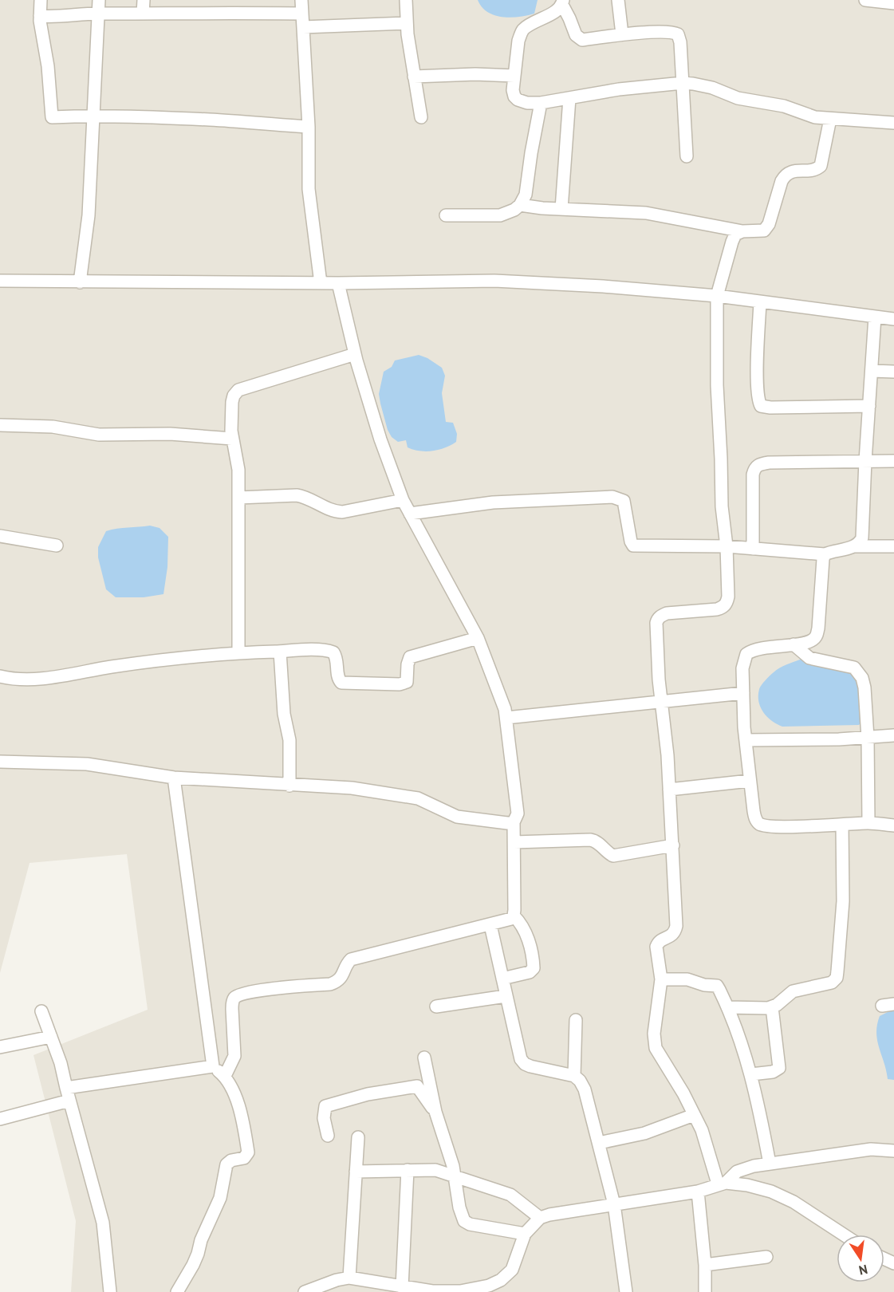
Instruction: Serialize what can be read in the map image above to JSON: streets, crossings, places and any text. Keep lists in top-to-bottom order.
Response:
{
  "north": "bottom"
}
